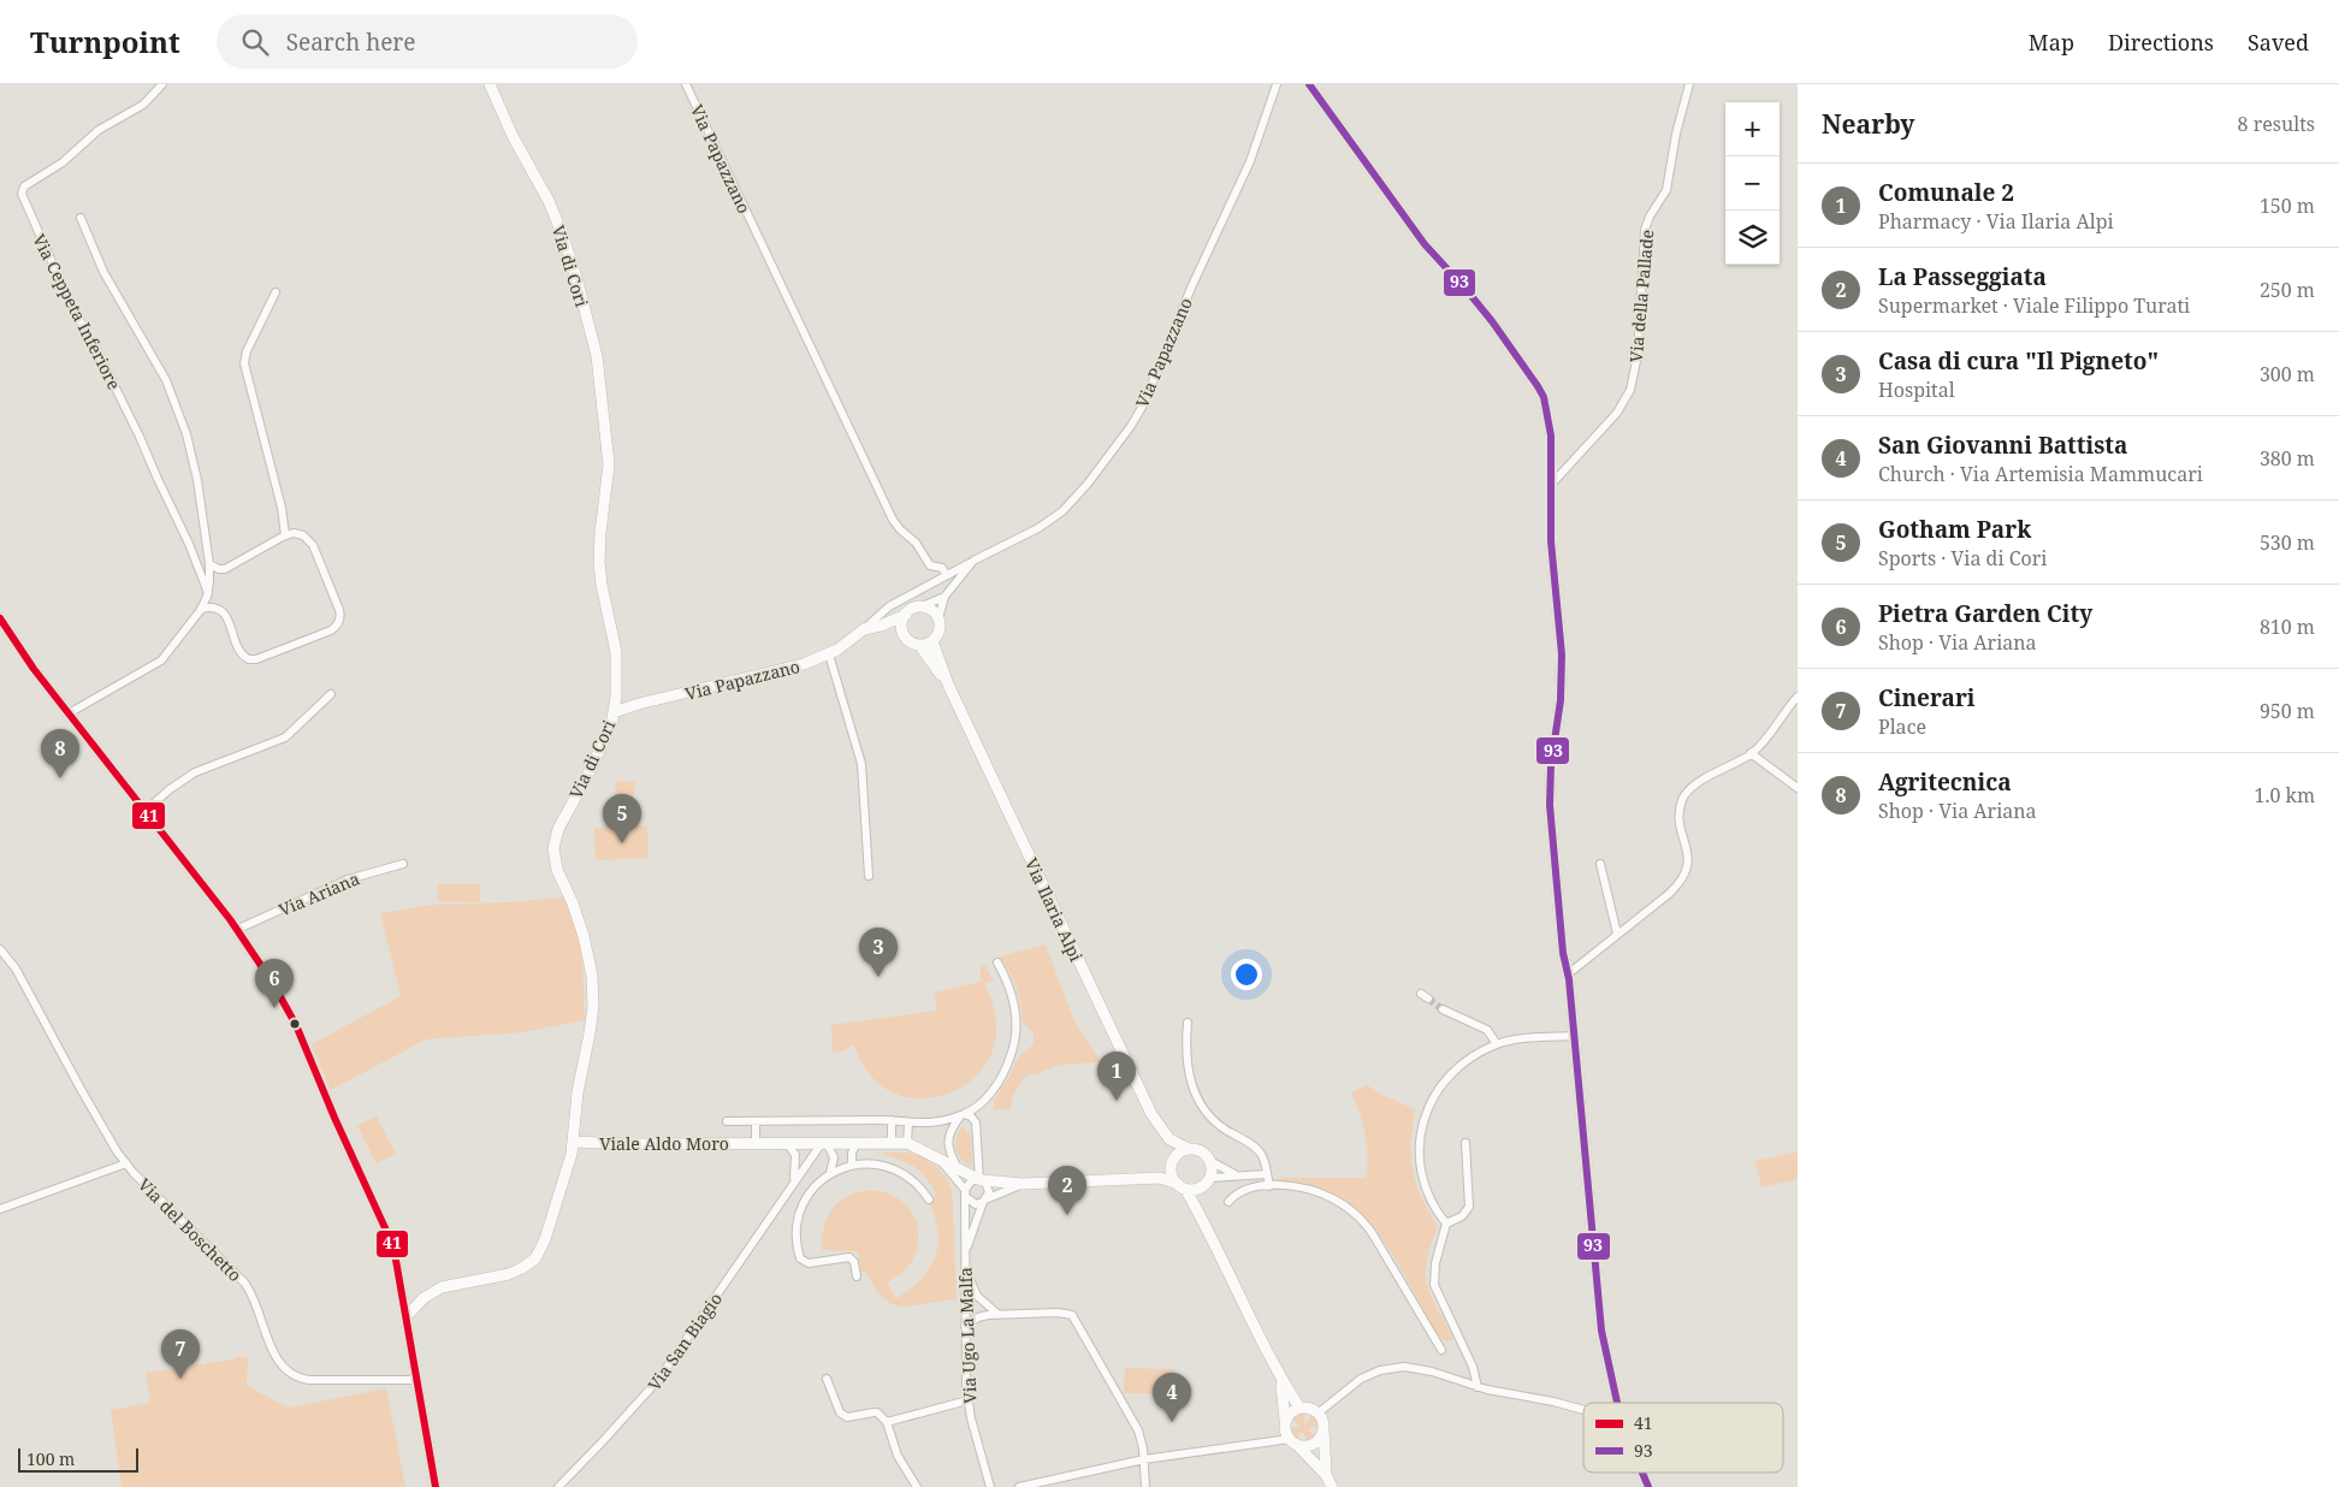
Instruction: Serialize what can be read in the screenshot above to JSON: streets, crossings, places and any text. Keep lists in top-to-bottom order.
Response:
{
  "streets": {
    "street": [
      "Via Papazzano",
      "Via di Cori",
      "Via della Pallade",
      "Via Ceppeta Inferiore",
      "Via Ariana",
      "Via Ilaria Alpi",
      "Viale Aldo Moro",
      "Via del Boschetto",
      "Via Ugo La Malfa",
      "Via San Biagio"
    ]
  },
  "crossings": [
    ["Via Papazzano", "Via di Cori"],
    ["Via Papazzano", "Via Ilaria Alpi"],
    ["Via di Cori", "Viale Aldo Moro"],
    ["Viale Aldo Moro", "Via San Biagio"]
  ],
  "lines": ["transit line 93", "transit line 41"],
  "legend": ["41", "93"],
  "scale_bar": "100 m",
  "page": {
    "header": "Turnpoint",
    "search": "Search here",
    "nav": ["Map", "Directions", "Saved"],
    "heading": ["Nearby", "8 results"],
    "map_buttons": ["+", "−"],
    "list": [
      {
        "mark": "1",
        "name": "Comunale 2",
        "note": "Pharmacy · Via Ilaria Alpi",
        "value": "150 m"
      },
      {
        "mark": "2",
        "name": "La Passeggiata",
        "note": "Supermarket · Viale Filippo Turati",
        "value": "250 m"
      },
      {
        "mark": "3",
        "name": "Casa di cura \"Il Pigneto\"",
        "note": "Hospital",
        "value": "300 m"
      },
      {
        "mark": "4",
        "name": "San Giovanni Battista",
        "note": "Church · Via Artemisia Mammucari",
        "value": "380 m"
      },
      {
        "mark": "5",
        "name": "Gotham Park",
        "note": "Sports · Via di Cori",
        "value": "530 m"
      },
      {
        "mark": "6",
        "name": "Pietra Garden City",
        "note": "Shop · Via Ariana",
        "value": "810 m"
      },
      {
        "mark": "7",
        "name": "Cinerari",
        "note": "Place",
        "value": "950 m"
      },
      {
        "mark": "8",
        "name": "Agritecnica",
        "note": "Shop · Via Ariana",
        "value": "1.0 km"
      }
    ],
    "pins": [
      "8",
      "5",
      "3",
      "6",
      "1",
      "2",
      "7",
      "4"
    ],
    "scale": "100 m"
  }
}
